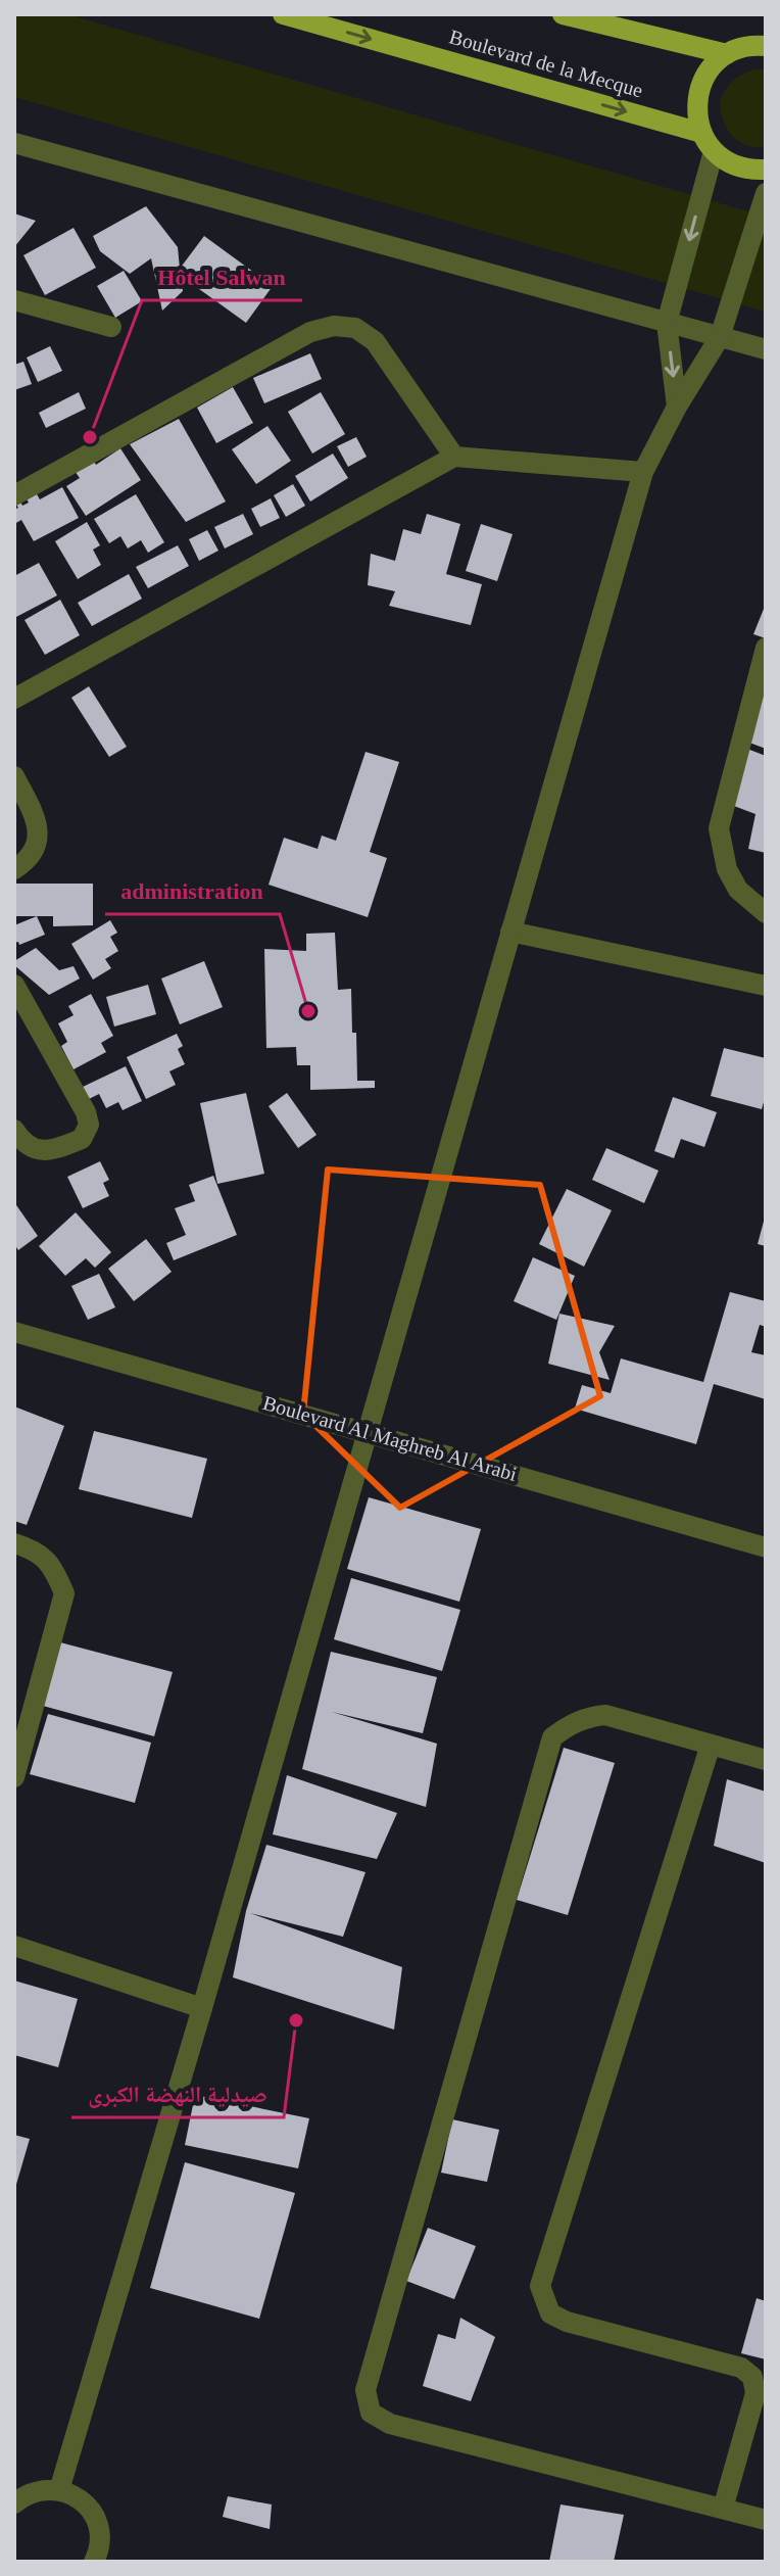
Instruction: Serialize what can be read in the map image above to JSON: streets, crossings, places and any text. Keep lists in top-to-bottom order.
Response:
{
  "streets": {
    "main road": ["Boulevard de la Mecque"],
    "street": ["Boulevard Al Maghreb Al Arabi"]
  },
  "places": ["Hôtel Salwan", "administration", "صيدلية النهضة الكبرى"]
}
